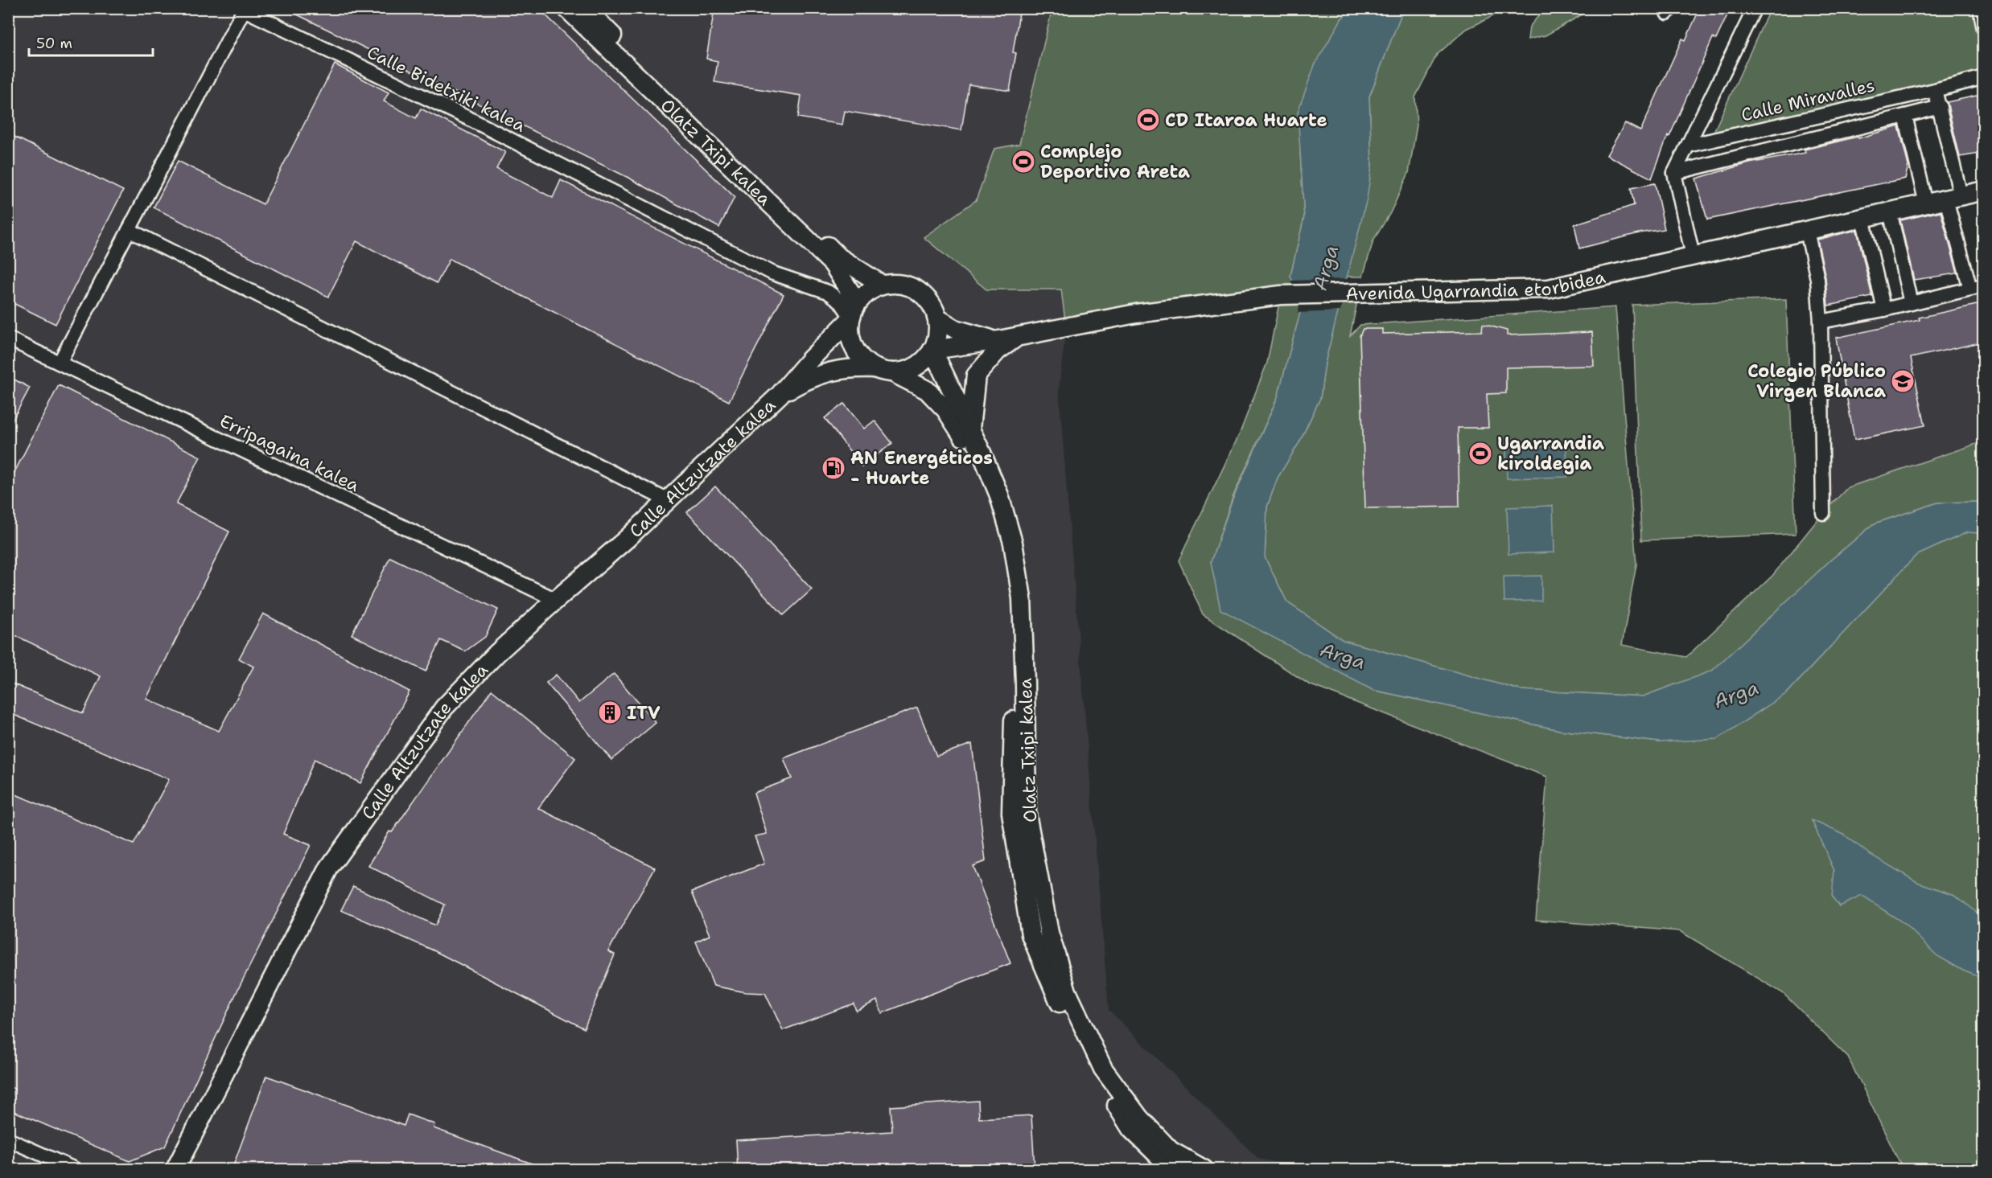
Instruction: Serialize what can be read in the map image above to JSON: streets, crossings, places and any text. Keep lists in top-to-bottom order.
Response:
{
  "streets": {
    "street": [
      "Calle Bidetxiki kalea",
      "Calle Miravalles",
      "Olatz Txipi kalea",
      "Avenida Ugarrandia etorbidea",
      "Erripagaina kalea",
      "Calle Altzutzate kalea"
    ]
  },
  "crossings": [
    ["Calle Bidetxiki kalea", "Olatz Txipi kalea"],
    ["Calle Bidetxiki kalea", "Avenida Ugarrandia etorbidea"],
    ["Calle Bidetxiki kalea", "Erripagaina kalea"],
    ["Olatz Txipi kalea", "Avenida Ugarrandia etorbidea"],
    ["Erripagaina kalea", "Calle Altzutzate kalea"]
  ],
  "water": ["Arga"],
  "places": {
    "sports": ["CD Itaroa Huarte", "Complejo Deportivo Areta", "Ugarrandia kiroldegia"],
    "school or university": ["Colegio Público Virgen Blanca"],
    "fuel station": ["AN Energéticos - Huarte"],
    "building": ["ITV"]
  },
  "scale_bar": "50 m"
}
